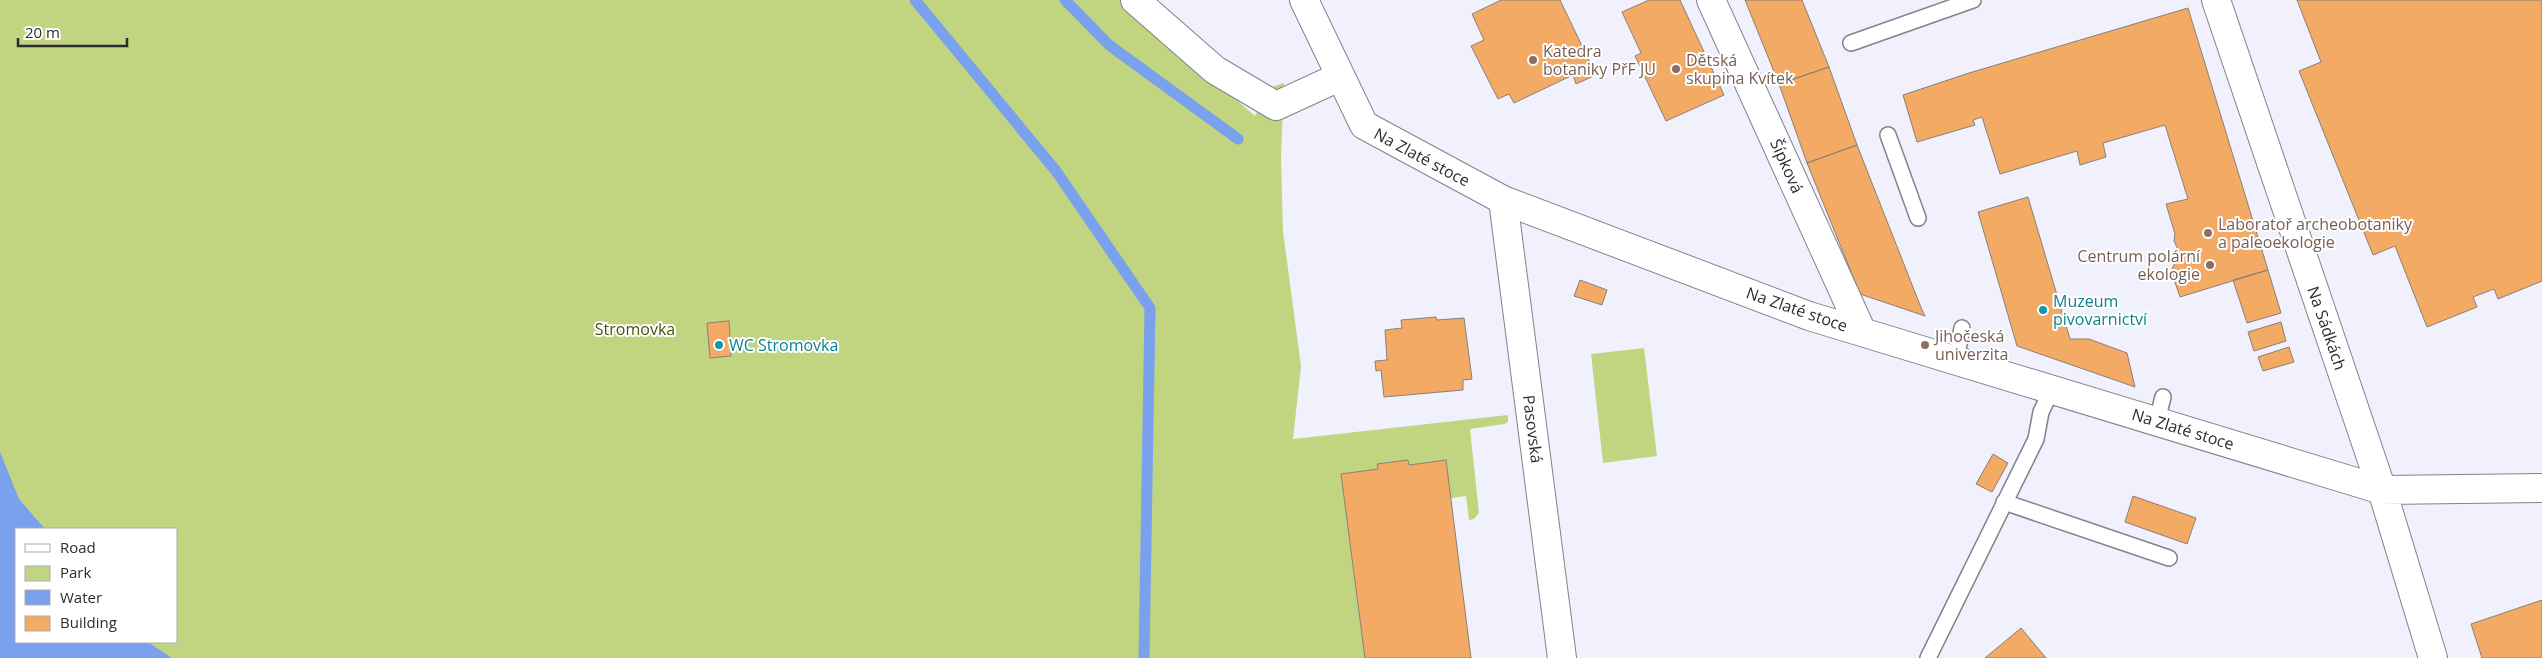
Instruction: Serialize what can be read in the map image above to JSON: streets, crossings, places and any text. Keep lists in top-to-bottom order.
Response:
{
  "streets": {
    "street": [
      "Na Zlaté stoce",
      "Šípková",
      "Na Sádkách",
      "Pasovská"
    ]
  },
  "crossings": [
    ["Na Zlaté stoce", "Šípková"],
    ["Na Zlaté stoce", "Na Sádkách"],
    ["Na Zlaté stoce", "Pasovská"]
  ],
  "parks": ["Stromovka"],
  "places": [
    "Katedra botaniky PřF JU",
    "Dětská skupina Kvítek",
    "Laboratoř archeobotaniky a paleoekologie",
    "Centrum polární ekologie",
    "Muzeum pivovarnictví",
    "WC Stromovka",
    "Jihočeská univerzita"
  ],
  "legend": [
    "Road",
    "Park",
    "Water",
    "Building"
  ],
  "scale_bar": "20 m"
}
